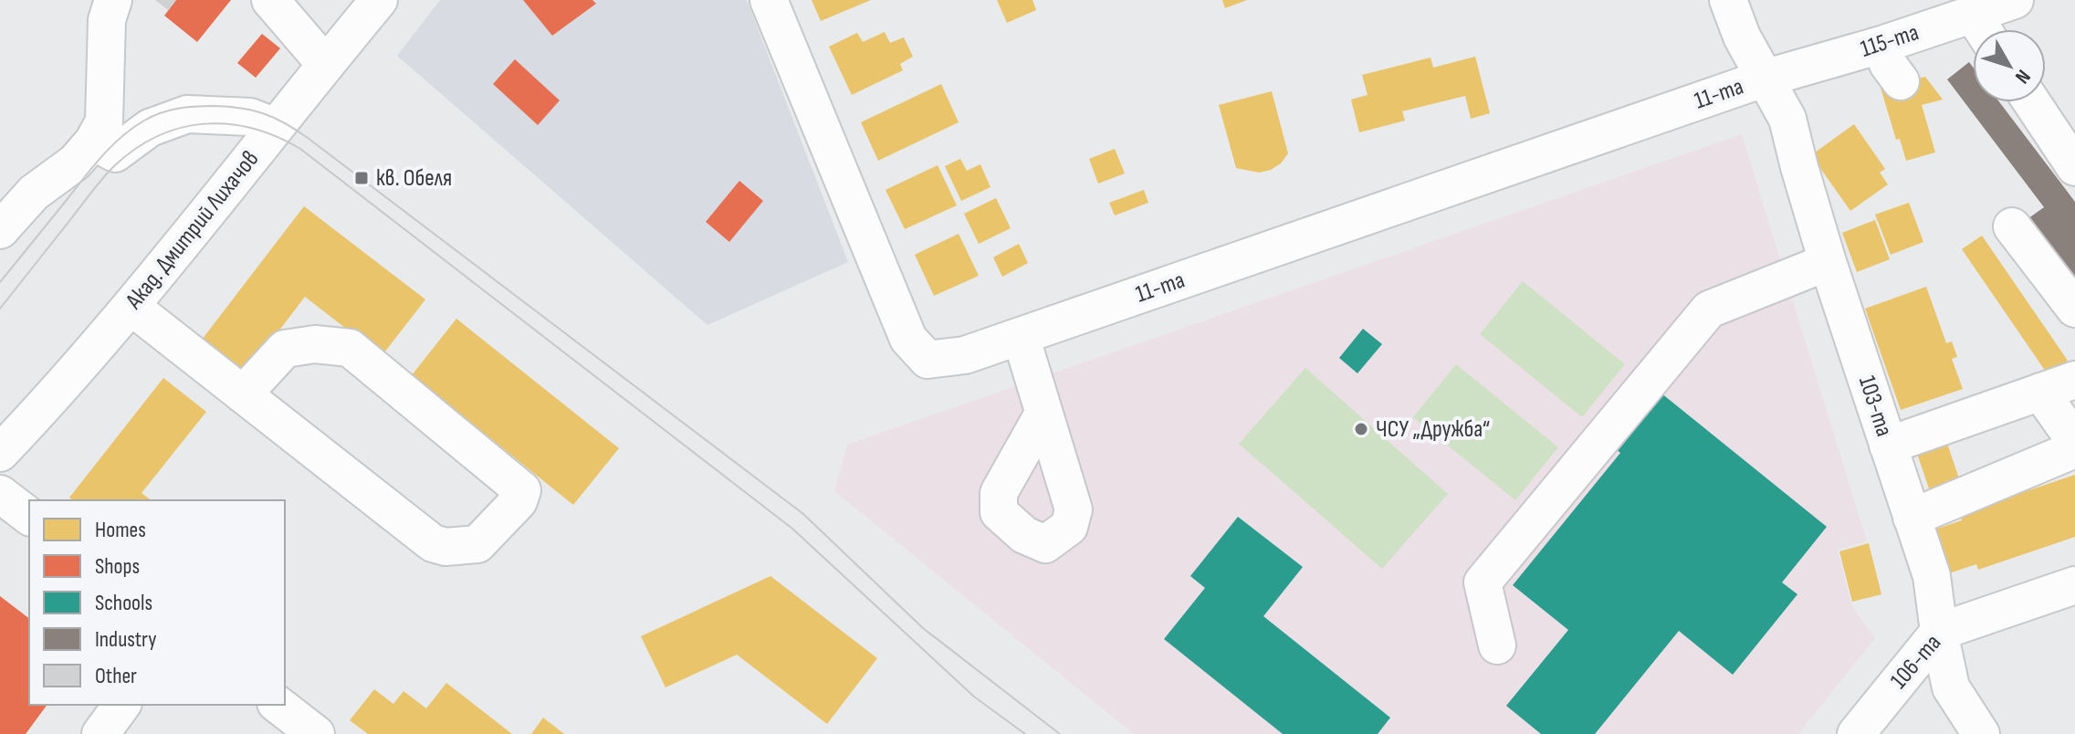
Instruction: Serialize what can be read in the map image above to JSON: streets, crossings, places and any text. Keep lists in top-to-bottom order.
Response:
{
  "streets": {
    "street": [
      "115-та",
      "11-та",
      "Акад. Дмитрий Лихачов",
      "103-та",
      "106-та"
    ]
  },
  "crossings": [
    ["115-та", "11-та"],
    ["115-та", "103-та"],
    ["11-та", "103-та"],
    ["103-та", "106-та"]
  ],
  "places": {
    "transit": ["кв. Обеля"],
    "other": ["ЧСУ „Дружба“"]
  },
  "legend": [
    "Homes",
    "Shops",
    "Schools",
    "Industry",
    "Other"
  ],
  "north": "bottom right"
}
